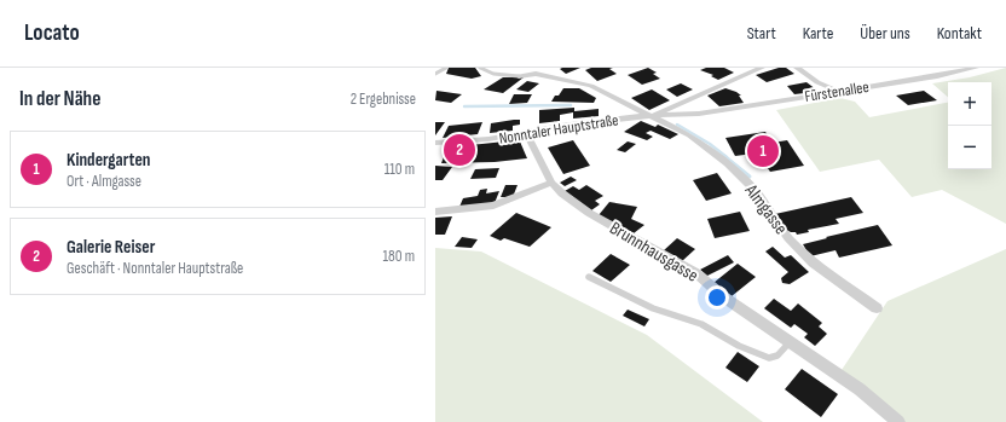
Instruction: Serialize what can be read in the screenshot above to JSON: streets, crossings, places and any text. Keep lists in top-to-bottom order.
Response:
{
  "streets": {
    "street": [
      "Fürstenallee",
      "Nonntaler Hauptstraße",
      "Almgasse",
      "Brunnhausgasse"
    ]
  },
  "crossings": [
    ["Fürstenallee", "Nonntaler Hauptstraße"],
    ["Fürstenallee", "Almgasse"],
    ["Nonntaler Hauptstraße", "Almgasse"],
    ["Nonntaler Hauptstraße", "Brunnhausgasse"]
  ],
  "page": {
    "header": "Locato",
    "nav": [
      "Start",
      "Karte",
      "Über uns",
      "Kontakt"
    ],
    "heading": ["In der Nähe", "2 Ergebnisse"],
    "map_buttons": ["+", "−"],
    "list": [
      {
        "mark": "1",
        "name": "Kindergarten",
        "note": "Ort · Almgasse",
        "value": "110 m"
      },
      {
        "mark": "2",
        "name": "Galerie Reiser",
        "note": "Geschäft · Nonntaler Hauptstraße",
        "value": "180 m"
      }
    ],
    "pins": ["2", "1"]
  }
}
